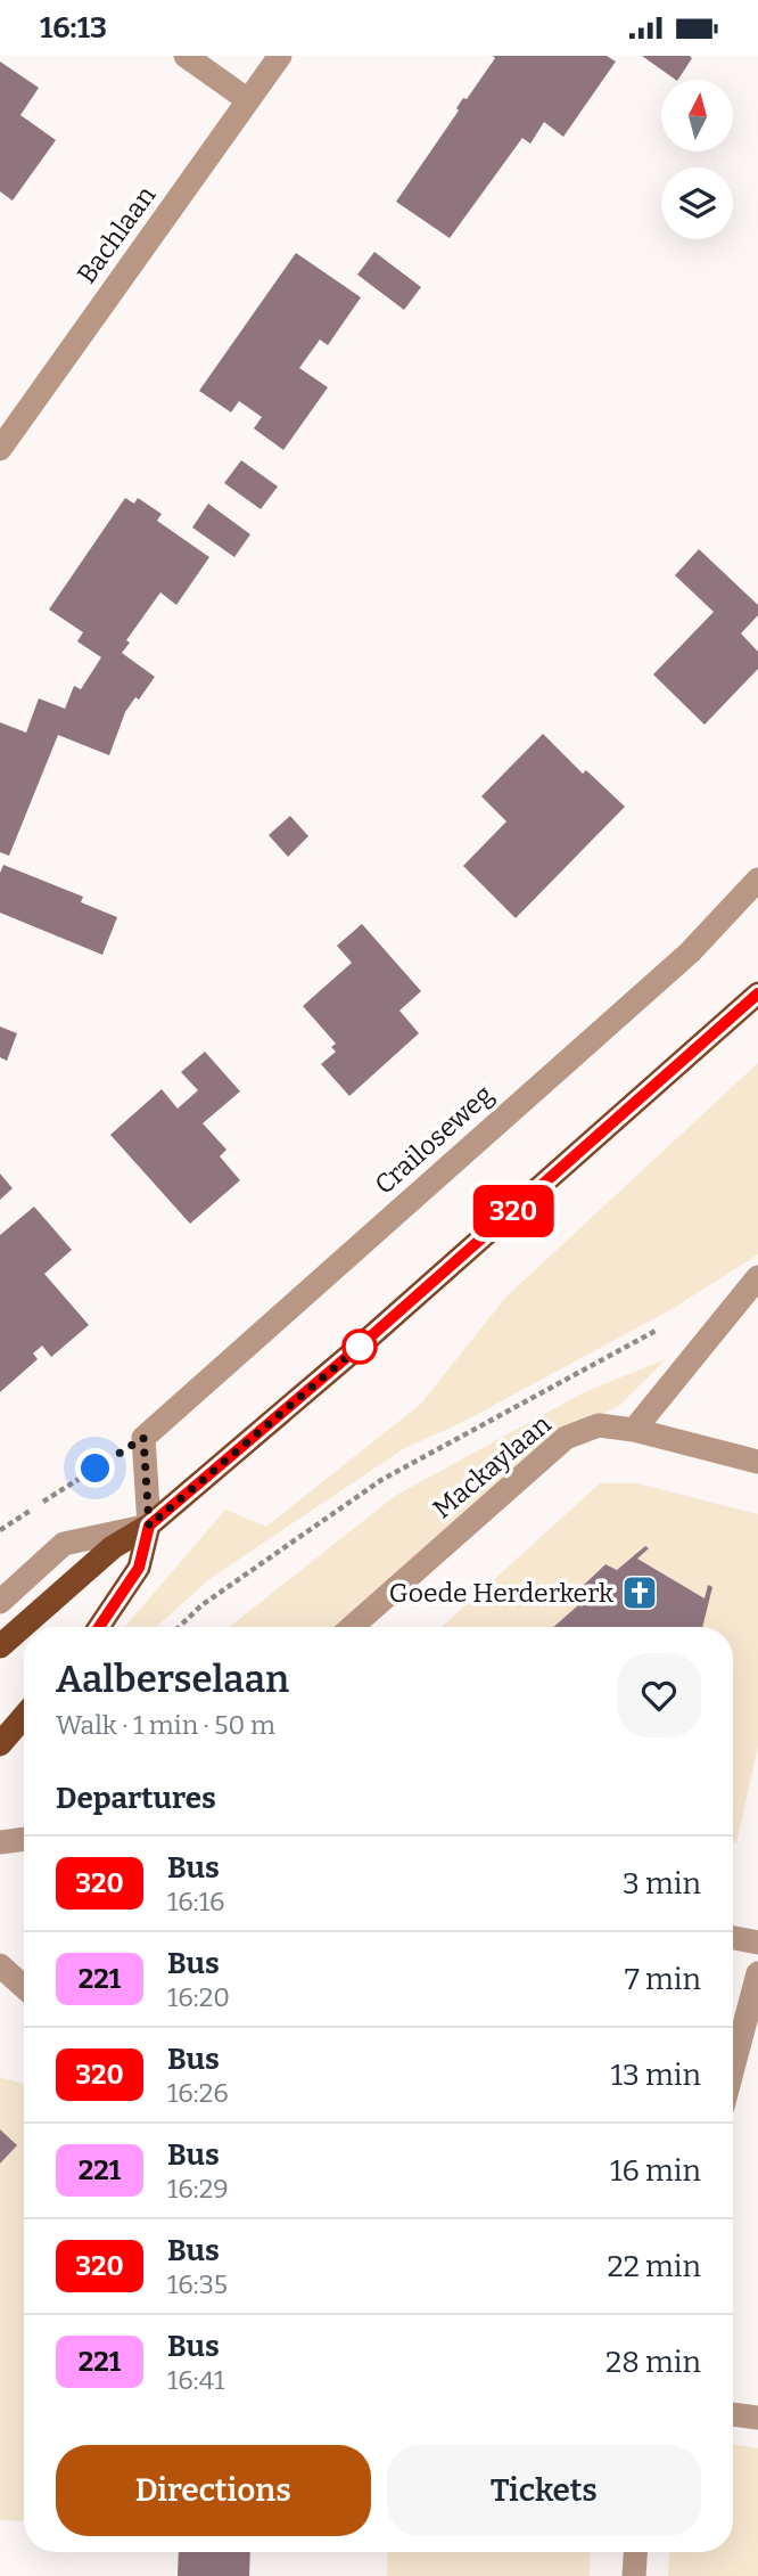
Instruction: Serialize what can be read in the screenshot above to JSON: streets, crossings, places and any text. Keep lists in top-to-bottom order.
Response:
{
  "streets": {
    "street": ["Bachlaan", "Crailoseweg", "Mackaylaan"]
  },
  "places": {
    "church": ["Goede Herderkerk"]
  },
  "lines": ["bus line 320"],
  "north": "top",
  "page": {
    "status": "16:13",
    "on_map": "320",
    "heading": [
      ["Aalberselaan", "Walk · 1 min · 50 m"],
      "Departures"
    ],
    "list": [
      {
        "mark": "320",
        "name": "Bus",
        "note": "16:16",
        "value": "3 min"
      },
      {
        "mark": "221",
        "name": "Bus",
        "note": "16:20",
        "value": "7 min"
      },
      {
        "mark": "320",
        "name": "Bus",
        "note": "16:26",
        "value": "13 min"
      },
      {
        "mark": "221",
        "name": "Bus",
        "note": "16:29",
        "value": "16 min"
      },
      {
        "mark": "320",
        "name": "Bus",
        "note": "16:35",
        "value": "22 min"
      },
      {
        "mark": "221",
        "name": "Bus",
        "note": "16:41",
        "value": "28 min"
      }
    ],
    "buttons": ["Directions", "Tickets"]
  }
}
